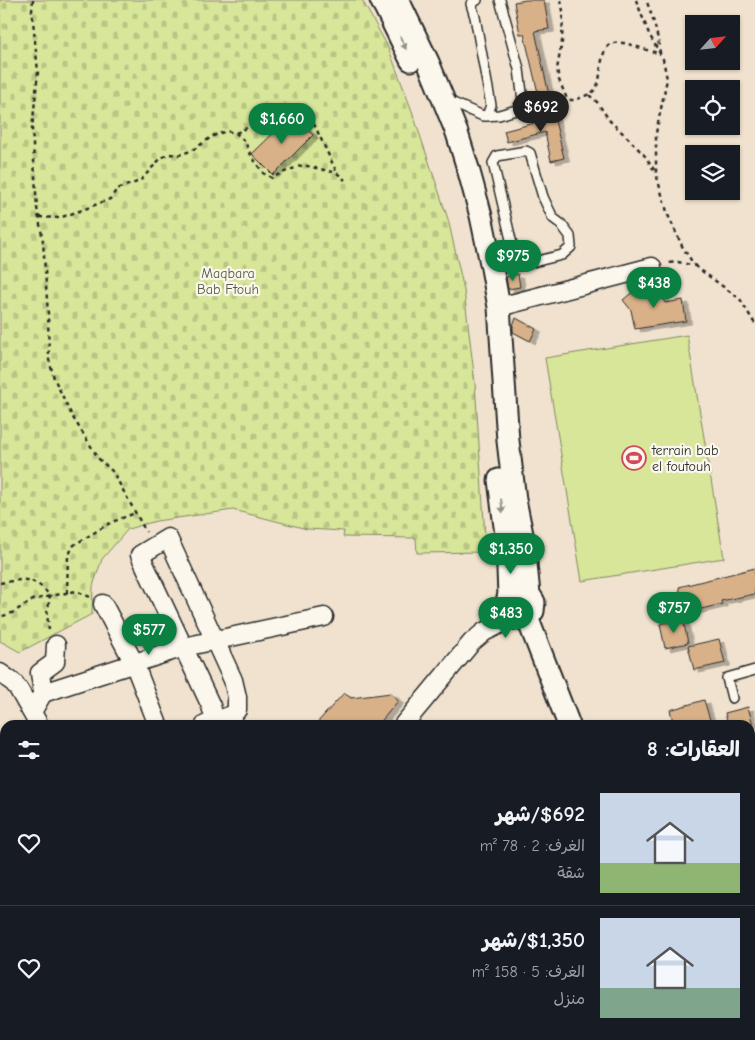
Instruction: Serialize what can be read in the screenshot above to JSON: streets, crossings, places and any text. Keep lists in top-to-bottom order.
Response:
{
  "parks": ["Maqbara Bab Ftouh"],
  "places": {
    "sports": ["terrain bab el foutouh"]
  },
  "north": "top right",
  "page": {
    "price": [
      "$692",
      "$1,660",
      "$975",
      "$438",
      "$1,350",
      "$757",
      "$483",
      "$577"
    ],
    "heading": "العقارات: 8",
    "list": [
      {
        "name": "$692/شهر",
        "note": "الغرف: 2 · 78 m² · شقة"
      },
      {
        "name": "$1,350/شهر",
        "note": "الغرف: 5 · 158 m² · منزل"
      }
    ]
  }
}
